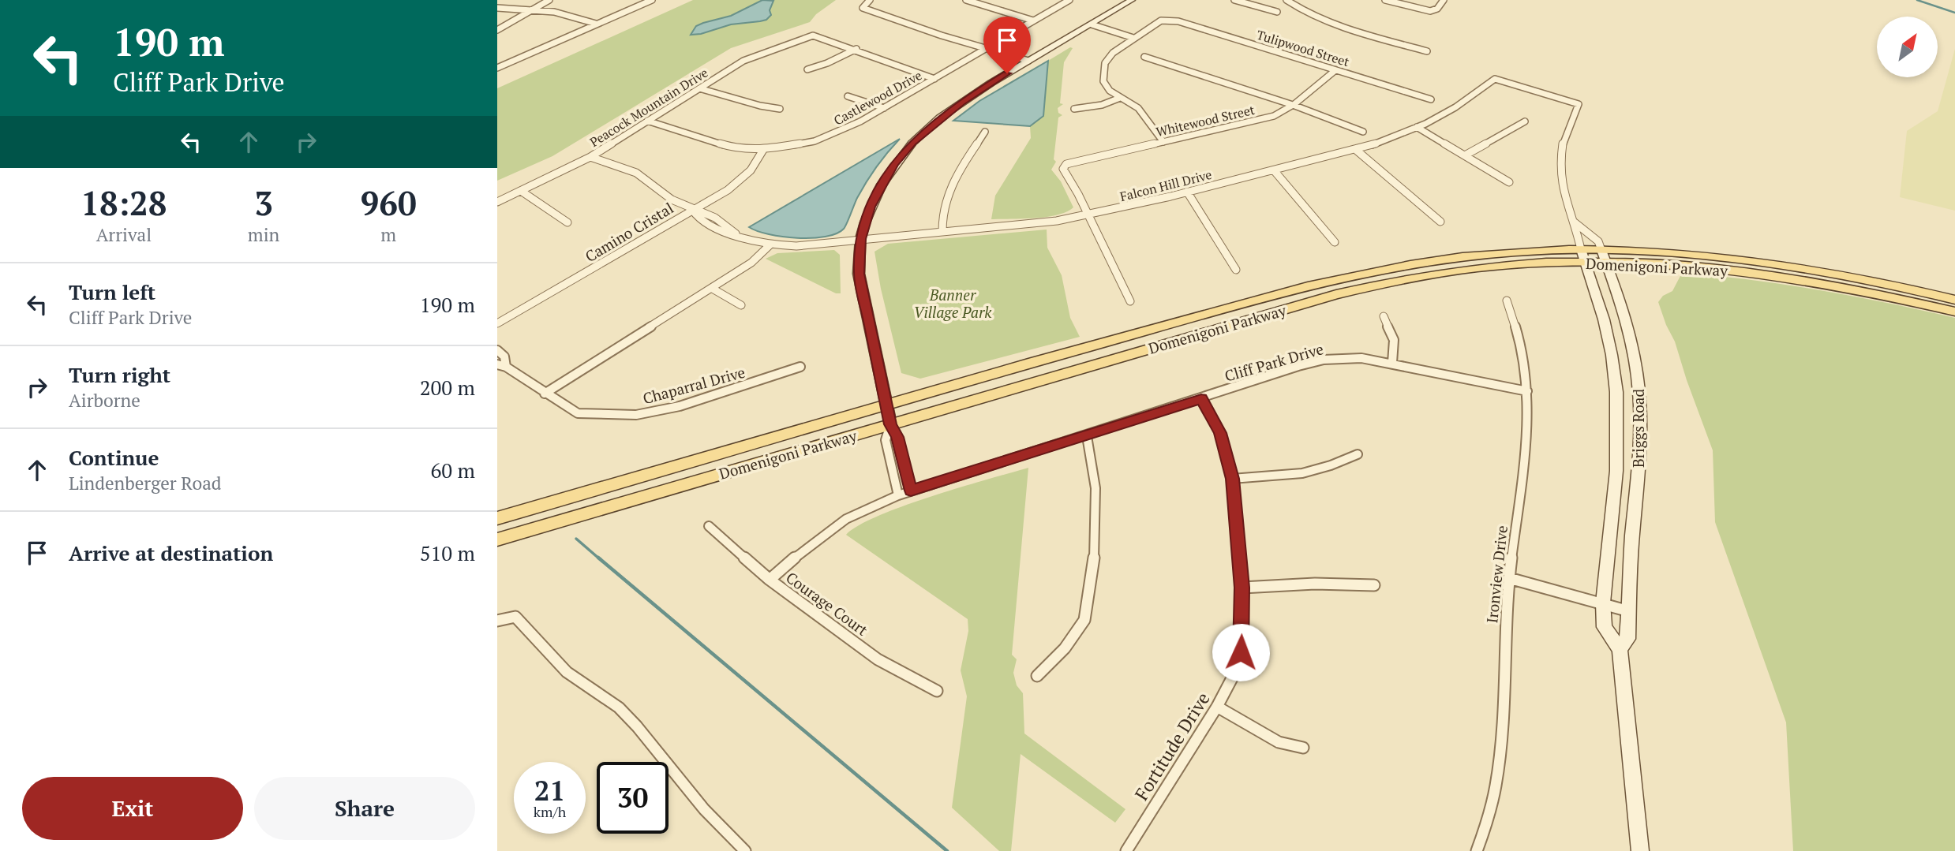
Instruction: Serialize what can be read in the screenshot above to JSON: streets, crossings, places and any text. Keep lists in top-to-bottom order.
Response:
{
  "streets": {
    "main road": ["Domenigoni Parkway", "Briggs Road"],
    "street": [
      "Tulipwood Street",
      "Castlewood Drive",
      "Peacock Mountain Drive",
      "Whitewood Street",
      "Falcon Hill Drive",
      "Camino Cristal",
      "Cliff Park Drive",
      "Chaparral Drive",
      "Ironview Drive",
      "Courage Court",
      "Fortitude Drive"
    ]
  },
  "crossings": [
    ["Tulipwood Street", "Whitewood Street"],
    ["Castlewood Drive", "Peacock Mountain Drive"],
    ["Castlewood Drive", "Camino Cristal"],
    ["Peacock Mountain Drive", "Falcon Hill Drive"],
    ["Whitewood Street", "Falcon Hill Drive"],
    ["Falcon Hill Drive", "Camino Cristal"],
    ["Falcon Hill Drive", "Briggs Road"],
    ["Domenigoni Parkway", "Briggs Road"],
    ["Cliff Park Drive", "Ironview Drive"],
    ["Cliff Park Drive", "Courage Court"],
    ["Cliff Park Drive", "Fortitude Drive"]
  ],
  "parks": ["Banner Village Park"],
  "north": "top right",
  "page": {
    "turn": ["190 m", "Cliff Park Drive"],
    "eta": [
      "18:28",
      "Arrival",
      "3",
      "min",
      "960",
      "m"
    ],
    "list": [
      {
        "name": "Turn left",
        "note": "Cliff Park Drive",
        "value": "190 m"
      },
      {
        "name": "Turn right",
        "note": "Airborne",
        "value": "200 m"
      },
      {
        "name": "Continue",
        "note": "Lindenberger Road",
        "value": "60 m"
      },
      {
        "name": "Arrive at destination",
        "value": "510 m"
      }
    ],
    "speed": "21 km/h",
    "limit": "30",
    "buttons": ["Exit", "Share"]
  }
}
